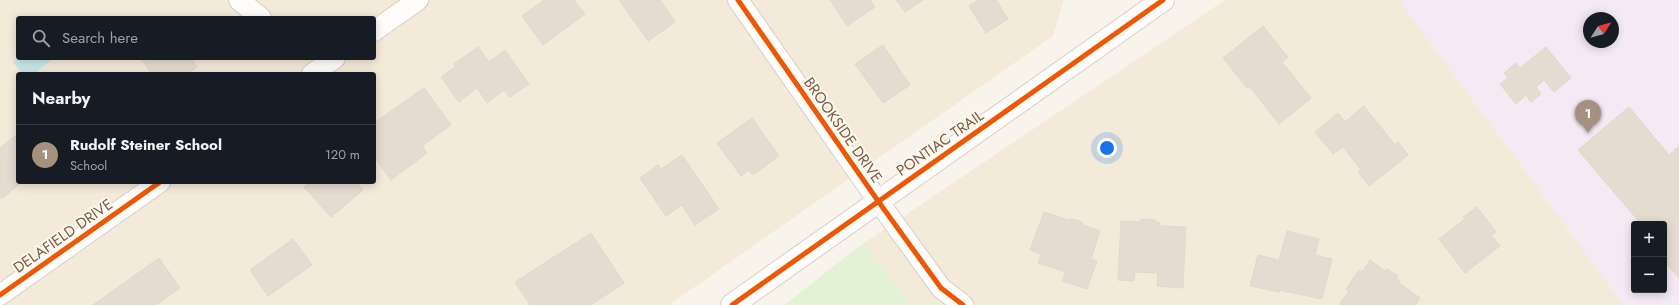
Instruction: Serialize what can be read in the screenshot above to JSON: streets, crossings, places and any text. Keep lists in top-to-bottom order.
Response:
{
  "streets": {
    "main road": ["PONTIAC TRAIL"],
    "street": ["BROOKSIDE DRIVE", "DELAFIELD DRIVE"]
  },
  "crossings": [
    ["BROOKSIDE DRIVE", "PONTIAC TRAIL"]
  ],
  "north": "top right",
  "page": {
    "search": "Search here",
    "heading": "Nearby",
    "pins": "1",
    "list": [
      {
        "mark": "1",
        "name": "Rudolf Steiner School",
        "note": "School",
        "value": "120 m"
      }
    ],
    "map_buttons": ["+", "−"]
  }
}
